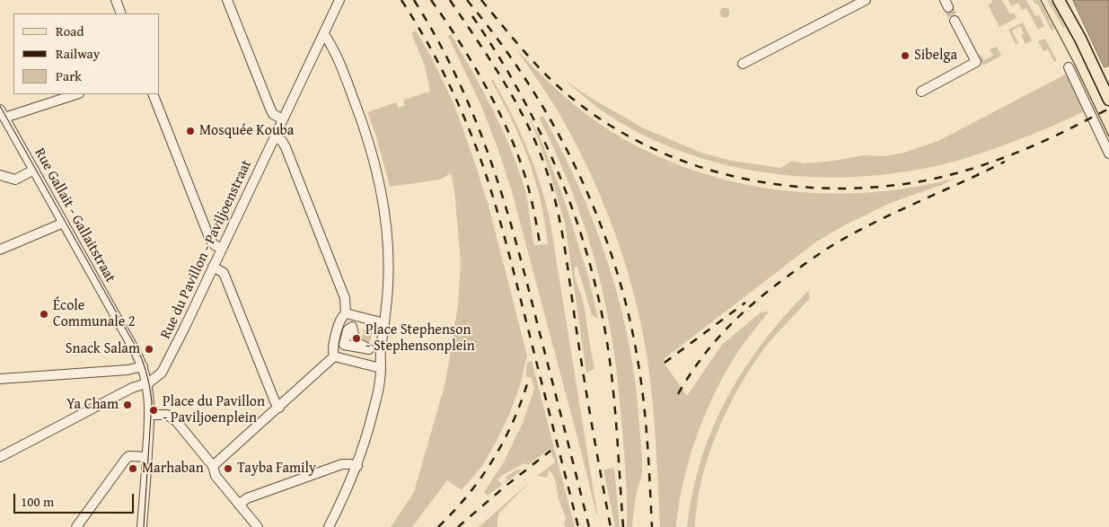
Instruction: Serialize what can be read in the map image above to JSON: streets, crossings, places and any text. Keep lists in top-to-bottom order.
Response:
{
  "streets": {
    "street": ["Rue Gallait - Gallaitstraat", "Rue du Pavillon - Paviljoenstraat"]
  },
  "crossings": [
    ["Rue Gallait - Gallaitstraat", "Rue du Pavillon - Paviljoenstraat"]
  ],
  "places": [
    "Sibelga",
    "Mosquée Kouba",
    "École Communale 2",
    "Place Stephenson - Stephensonplein",
    "Snack Salam",
    "Ya Cham",
    "Place du Pavillon - Paviljoenplein",
    "Marhaban",
    "Tayba Family"
  ],
  "legend": ["Road", "Railway", "Park"],
  "scale_bar": "100 m"
}
